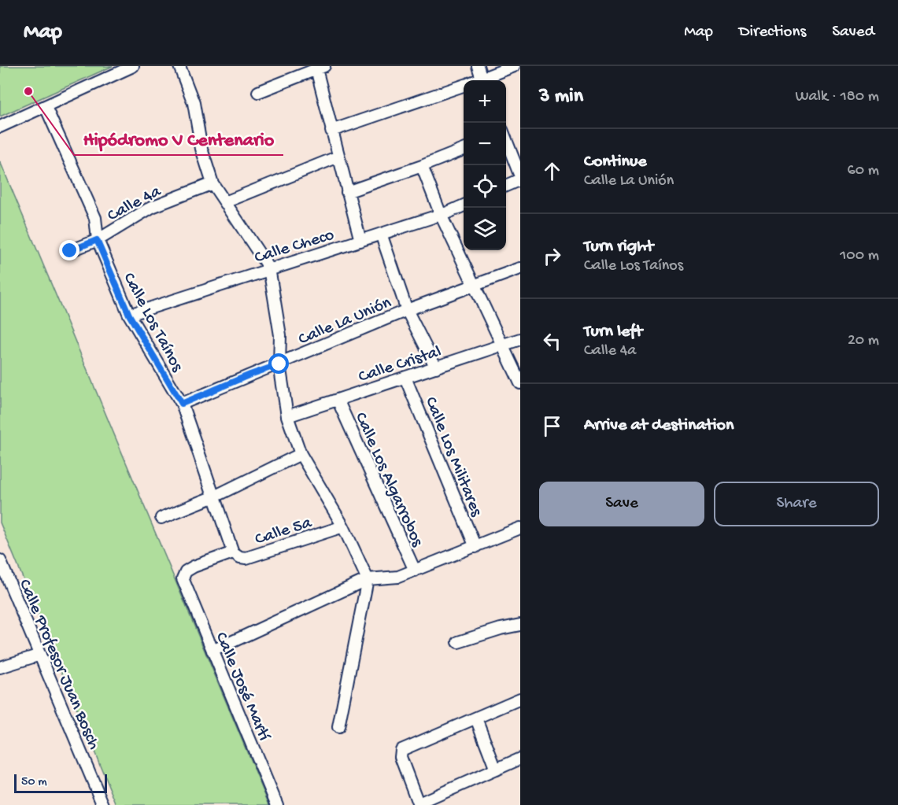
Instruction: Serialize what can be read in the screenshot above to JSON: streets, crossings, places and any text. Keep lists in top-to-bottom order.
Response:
{
  "streets": {
    "street": [
      "Calle 4a",
      "Calle Checo",
      "Calle La Unión",
      "Calle Los Taínos",
      "Calle Cristal",
      "Calle Los Militares",
      "Calle Los Algarrobos",
      "Calle 5a",
      "Calle Profesor Juan Bosch",
      "Calle José Martí"
    ]
  },
  "crossings": [
    ["Calle 4a", "Calle Los Taínos"],
    ["Calle Checo", "Calle Los Taínos"],
    ["Calle Checo", "Calle Los Militares"],
    ["Calle La Unión", "Calle Los Taínos"],
    ["Calle La Unión", "Calle Los Militares"],
    ["Calle Los Taínos", "Calle 5a"],
    ["Calle Los Taínos", "Calle José Martí"],
    ["Calle Cristal", "Calle Los Militares"],
    ["Calle Cristal", "Calle Los Algarrobos"],
    ["Calle 5a", "Calle José Martí"]
  ],
  "places": ["Hipódromo V Centenario"],
  "scale_bar": "50 m",
  "page": {
    "header": "Map",
    "nav": ["Map", "Directions", "Saved"],
    "heading": ["3 min", "Walk · 180 m"],
    "map_buttons": ["+", "−"],
    "list": [
      ["Continue", "Calle La Unión", "60 m"],
      ["Turn right", "Calle Los Taínos", "100 m"],
      ["Turn left", "Calle 4a", "20 m"],
      "Arrive at destination"
    ],
    "buttons": ["Save", "Share"],
    "scale": "50 m"
  }
}
